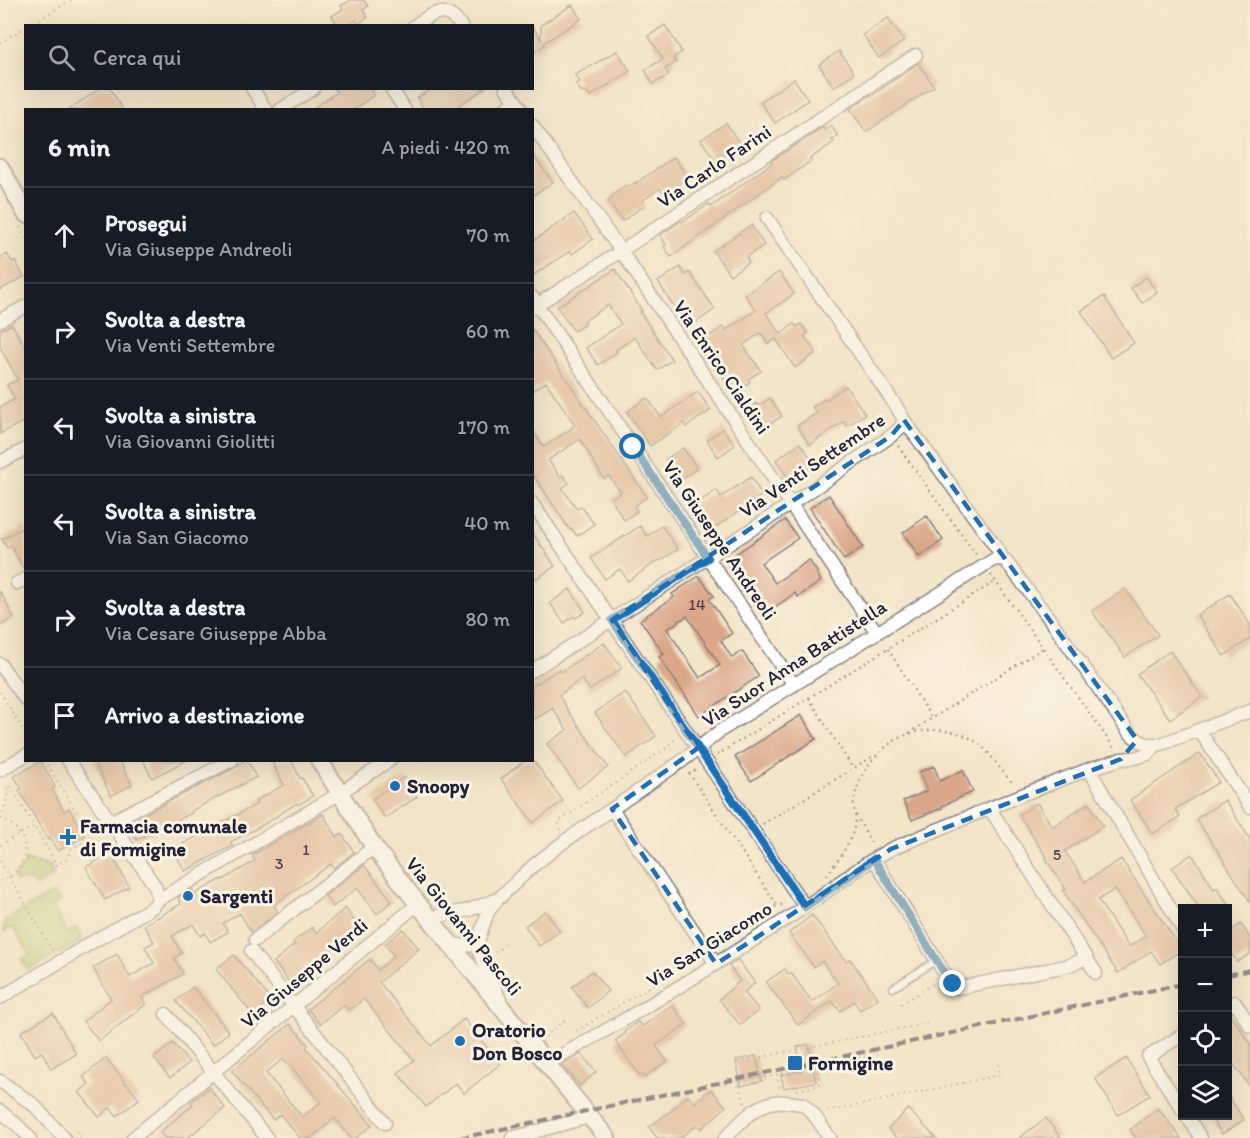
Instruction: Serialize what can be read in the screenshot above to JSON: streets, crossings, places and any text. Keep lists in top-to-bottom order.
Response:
{
  "streets": {
    "street": [
      "Via Carlo Farini",
      "Via Enrico Cialdini",
      "Via Venti Settembre",
      "Via Giuseppe Andreoli",
      "Via Suor Anna Battistella",
      "Via Giovanni Pascoli",
      "Via San Giacomo",
      "Via Giuseppe Verdi"
    ]
  },
  "crossings": [
    ["Via Carlo Farini", "Via Enrico Cialdini"],
    ["Via Carlo Farini", "Via Giuseppe Andreoli"],
    ["Via Enrico Cialdini", "Via Venti Settembre"],
    ["Via Enrico Cialdini", "Via Suor Anna Battistella"],
    ["Via Venti Settembre", "Via Giuseppe Andreoli"],
    ["Via Giuseppe Andreoli", "Via Suor Anna Battistella"],
    ["Via Giovanni Pascoli", "Via San Giacomo"],
    ["Via Giovanni Pascoli", "Via Giuseppe Verdi"]
  ],
  "places": {
    "other": ["Snoopy", "Sargenti", "Oratorio Don Bosco"],
    "health": ["Farmacia comunale di Formigine"],
    "transit": ["Formigine"]
  },
  "house_numbers": [
    "14",
    "1",
    "5",
    "3"
  ],
  "page": {
    "search": "Cerca qui",
    "heading": ["6 min", "A piedi · 420 m"],
    "list": [
      ["Prosegui", "Via Giuseppe Andreoli", "70 m"],
      ["Svolta a destra", "Via Venti Settembre", "60 m"],
      ["Svolta a sinistra", "Via Giovanni Giolitti", "170 m"],
      ["Svolta a sinistra", "Via San Giacomo", "40 m"],
      ["Svolta a destra", "Via Cesare Giuseppe Abba", "80 m"],
      "Arrivo a destinazione"
    ],
    "map_buttons": ["+", "−"]
  }
}
